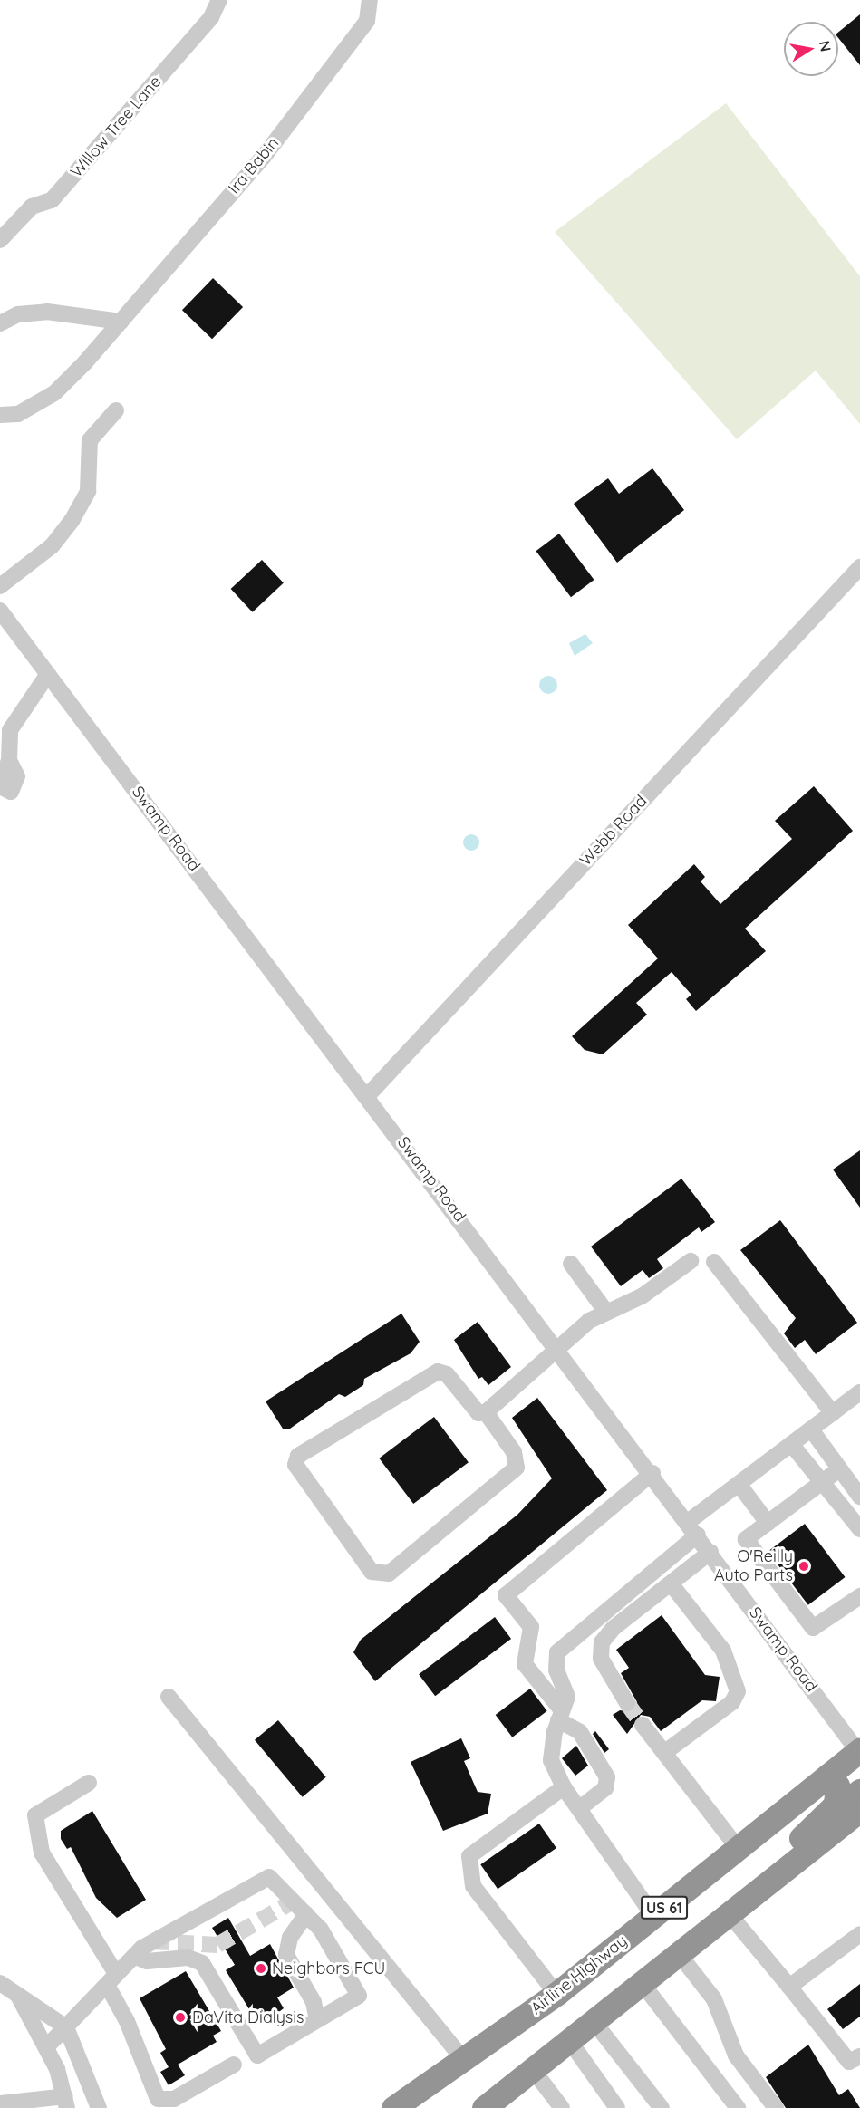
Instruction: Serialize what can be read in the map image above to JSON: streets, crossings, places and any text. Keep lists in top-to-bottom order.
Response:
{
  "streets": {
    "highway": ["US 61", "Airline Highway"],
    "street": [
      "Willow Tree Lane",
      "Ira Babin",
      "Swamp Road",
      "Webb Road"
    ]
  },
  "crossings": [
    ["Swamp Road", "Webb Road"],
    ["Swamp Road", "Airline Highway"]
  ],
  "places": ["O'Reilly Auto Parts", "Neighbors FCU", "DaVita Dialysis"],
  "north": "right"
}
